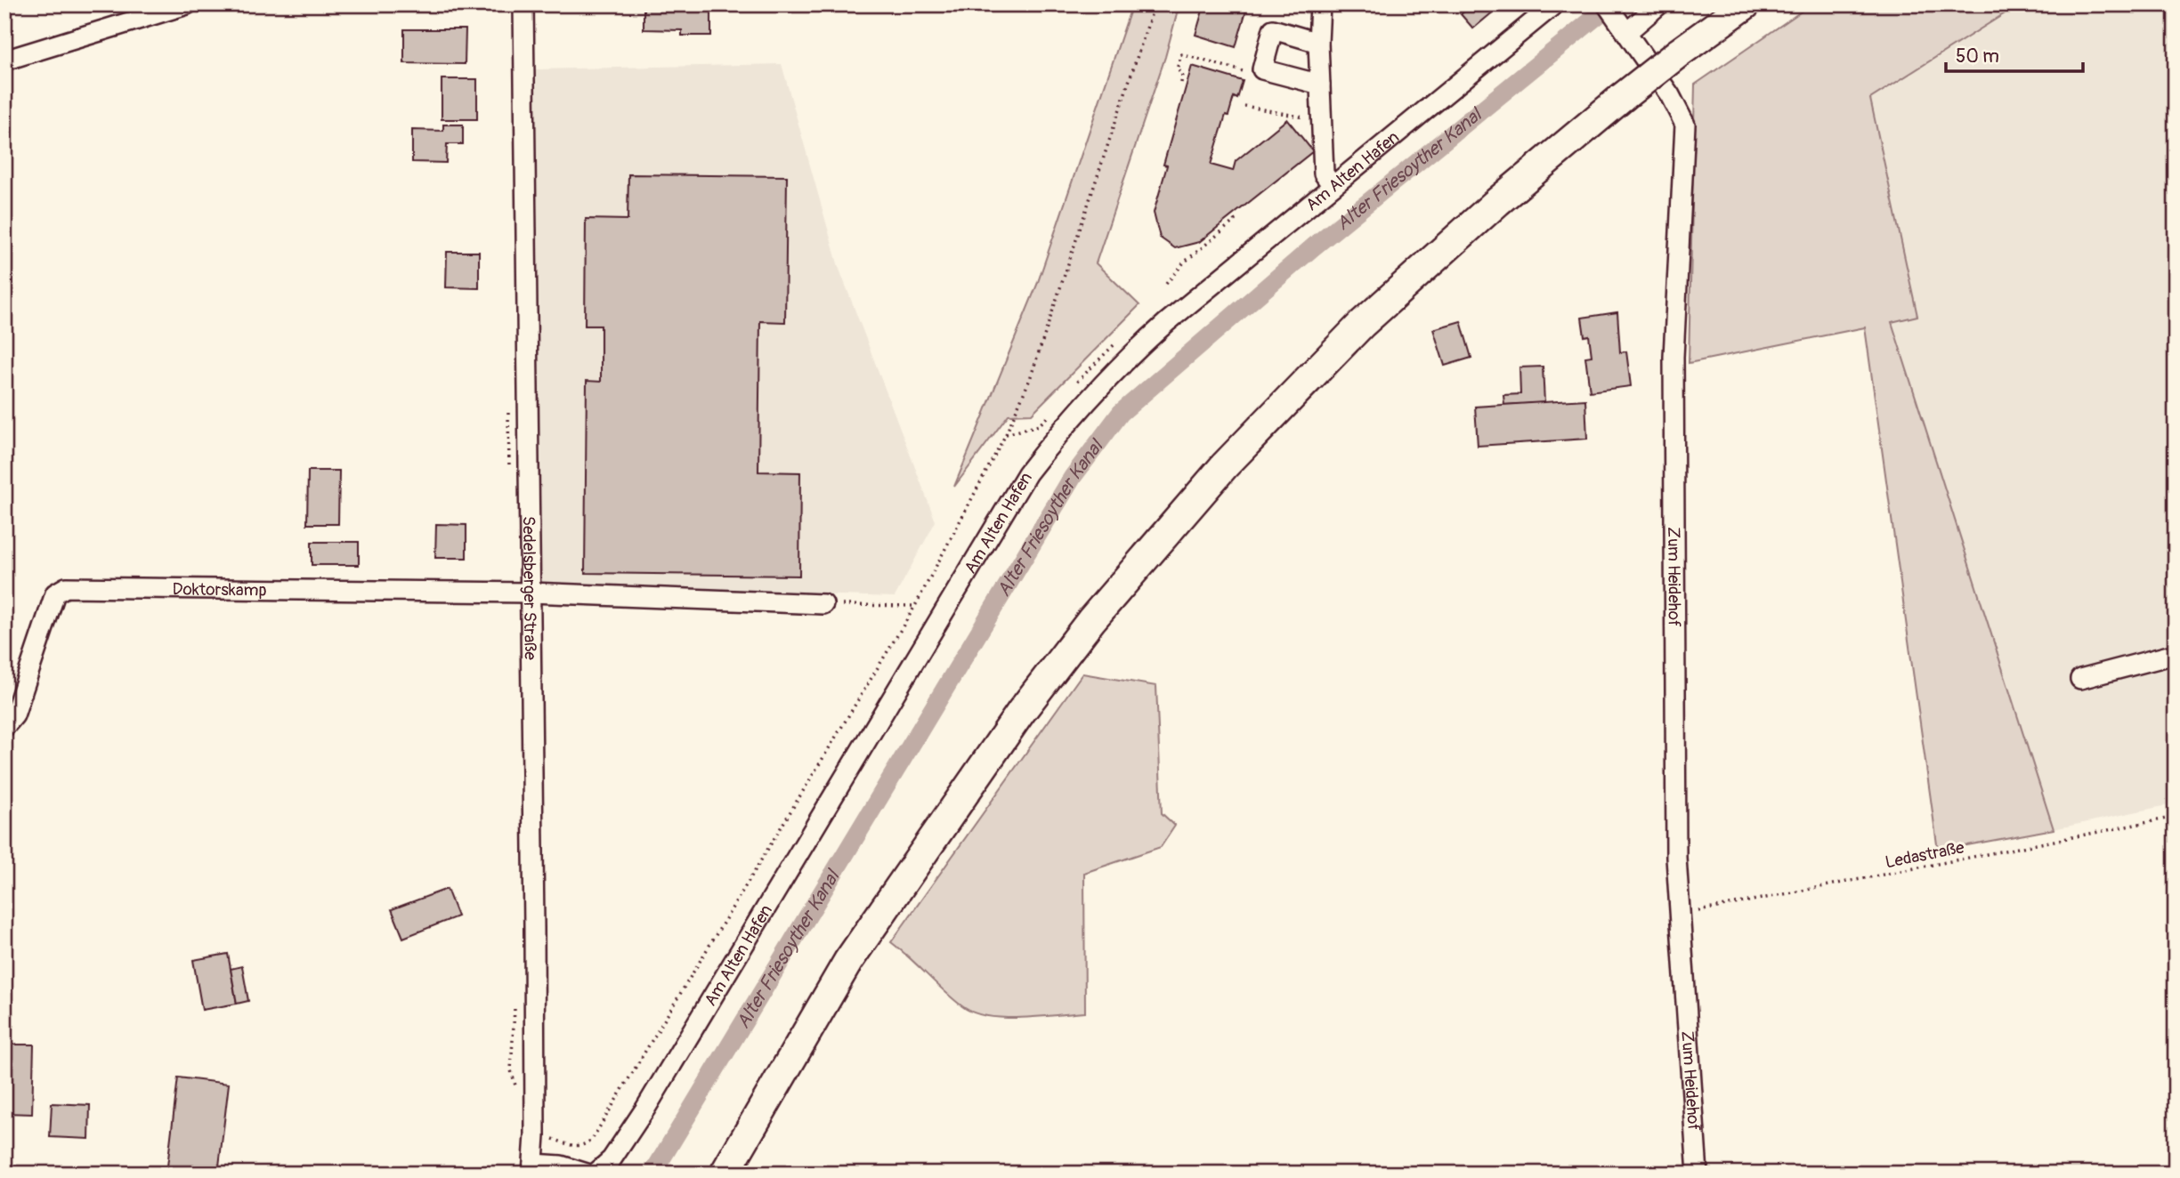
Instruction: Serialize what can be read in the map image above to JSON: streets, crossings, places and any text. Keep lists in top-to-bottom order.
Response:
{
  "streets": {
    "street": [
      "Am Alten Hafen",
      "Zum Heidehof",
      "Doktorskamp",
      "Sedelsberger Straße"
    ],
    "path": ["Ledastraße"]
  },
  "crossings": [
    ["Zum Heidehof", "Ledastraße"],
    ["Doktorskamp", "Sedelsberger Straße"]
  ],
  "water": ["Alter Friesoyther Kanal"],
  "scale_bar": "50 m"
}
